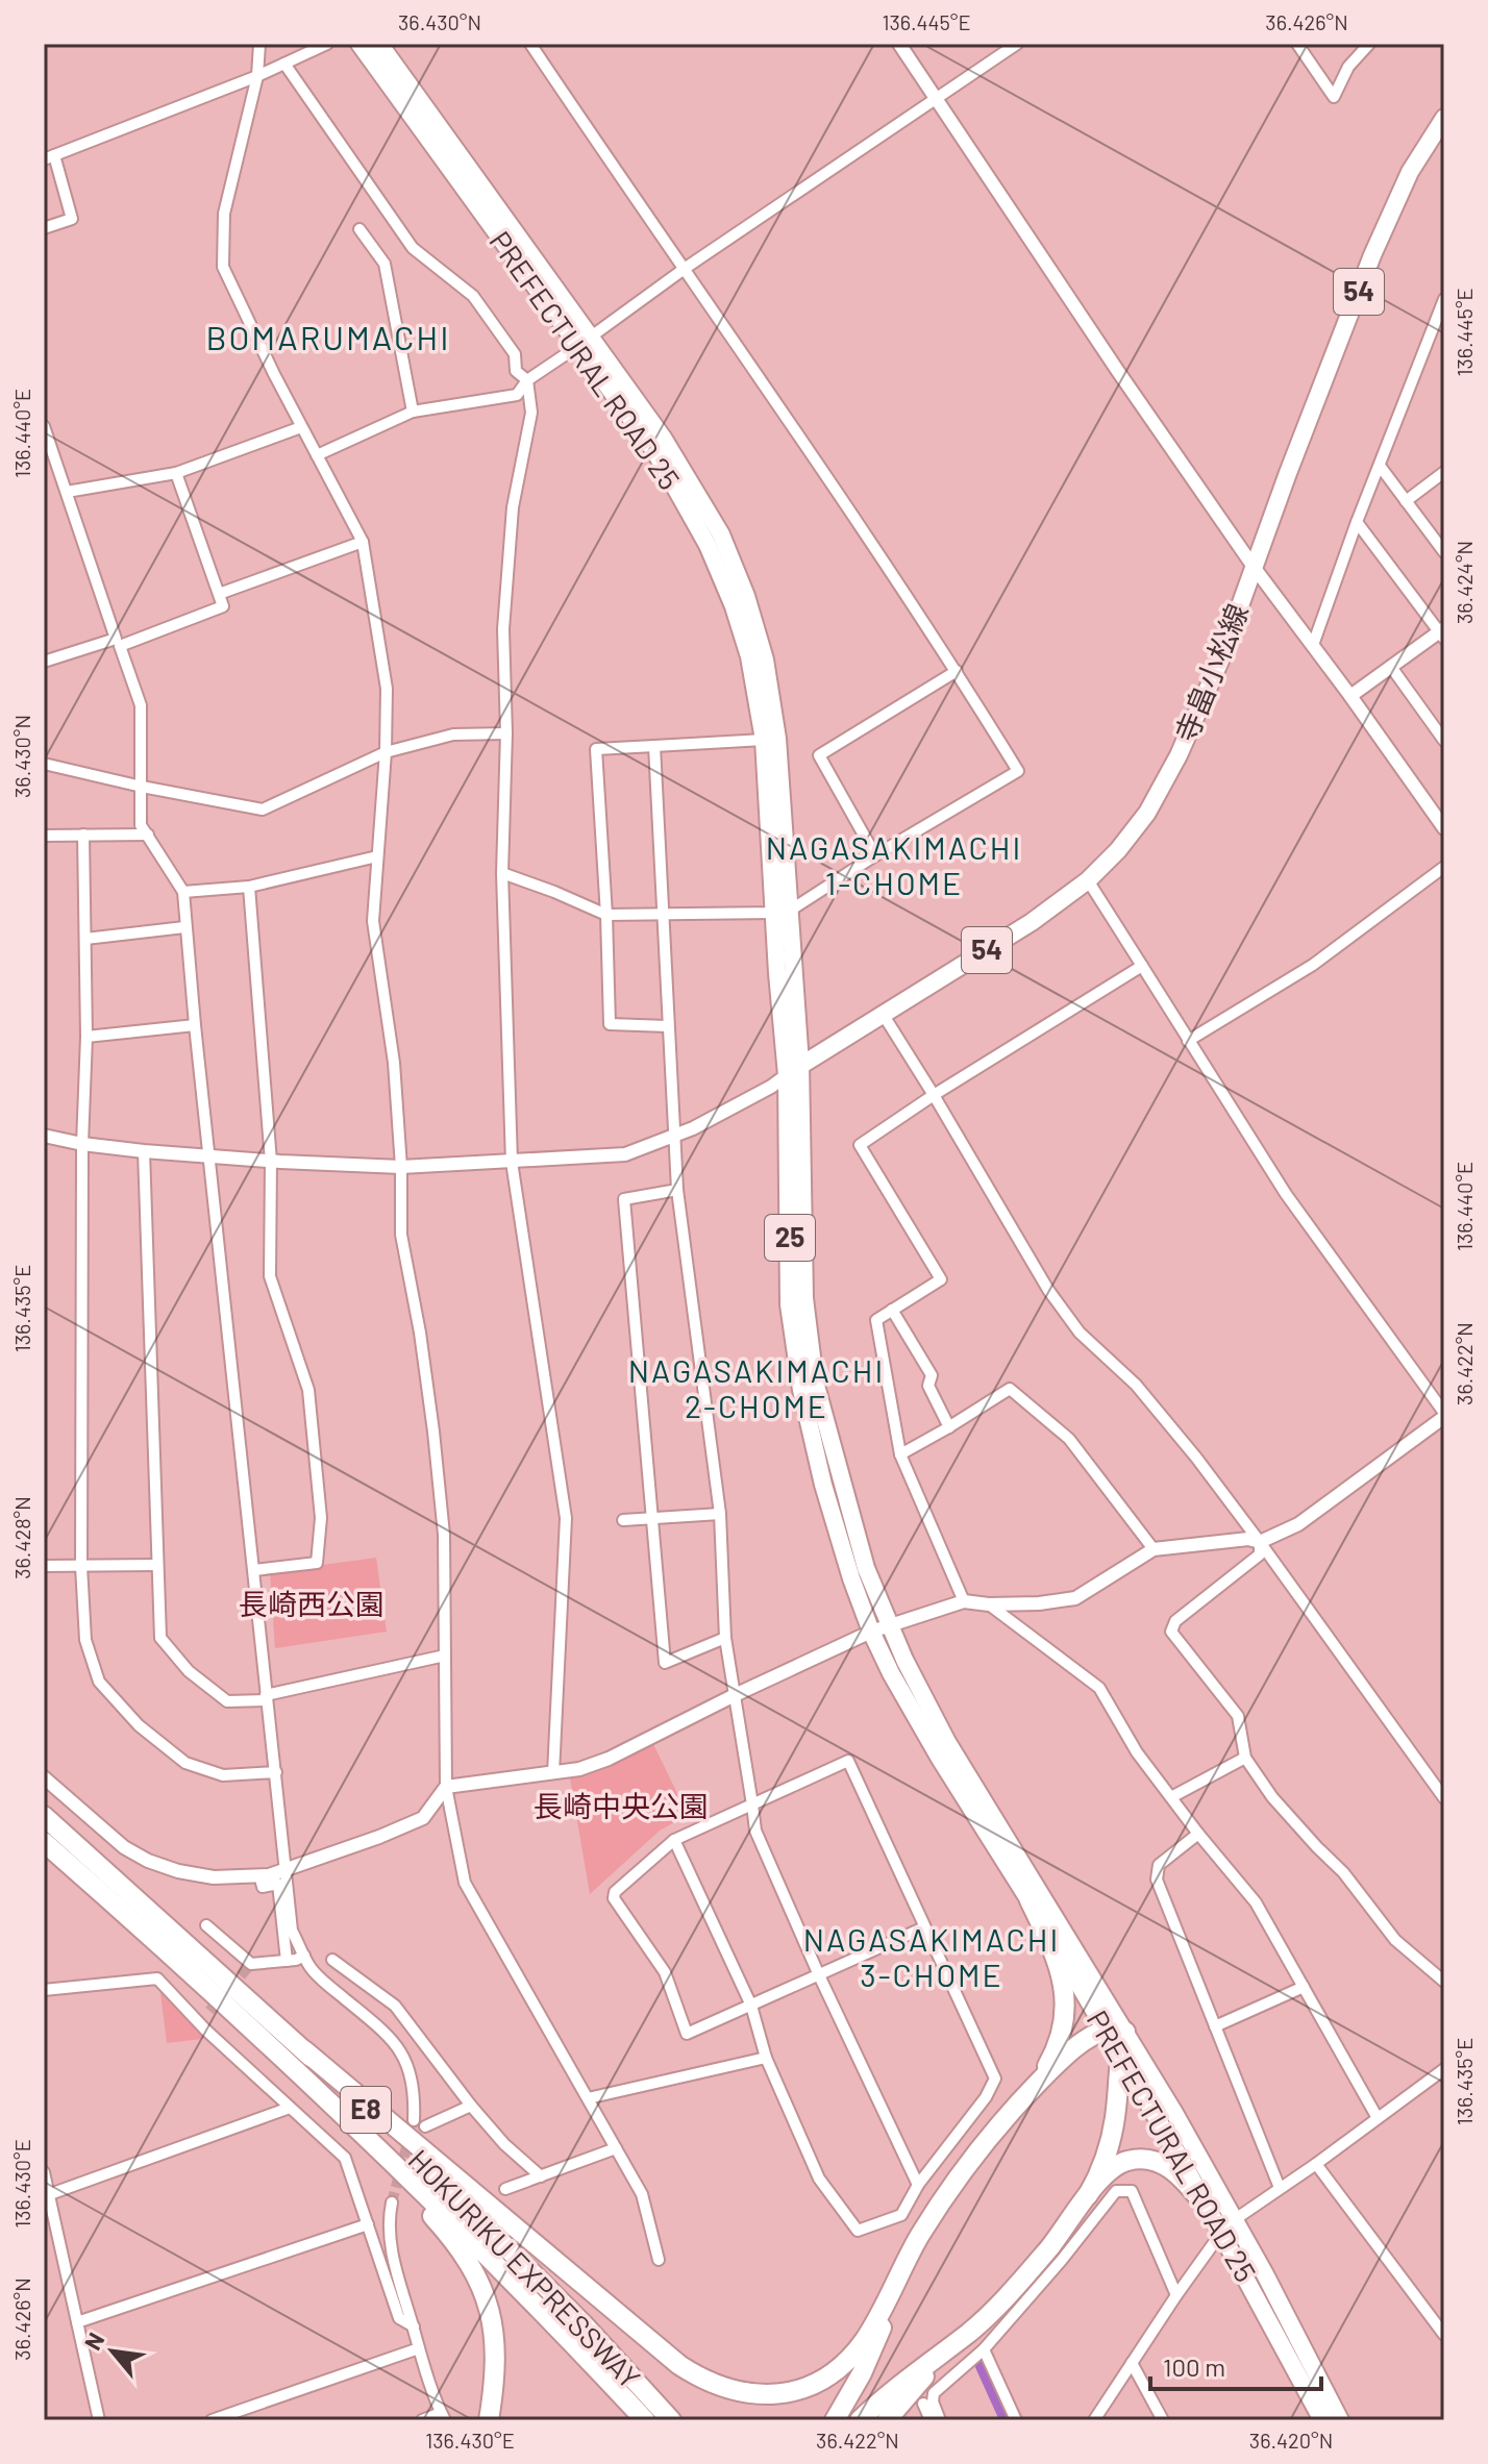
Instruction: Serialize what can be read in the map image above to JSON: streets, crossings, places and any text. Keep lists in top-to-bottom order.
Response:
{
  "streets": {
    "highway": ["E8", "HOKURIKU EXPRESSWAY"],
    "main road": [
      "54",
      "PREFECTURAL ROAD 25",
      "寺畠小松線",
      "25"
    ]
  },
  "crossings": [
    ["PREFECTURAL ROAD 25", "寺畠小松線"]
  ],
  "districts": [
    "BOMARUMACHI",
    "NAGASAKIMACHI 1-CHOME",
    "NAGASAKIMACHI 2-CHOME",
    "NAGASAKIMACHI 3-CHOME"
  ],
  "parks": ["長崎西公園", "長崎中央公園"],
  "scale_bar": "100 m",
  "north": "top left",
  "coordinates": [
    "36.430°N",
    "136.445°E",
    "36.426°N",
    "136.440°E",
    "36.424°N",
    "136.435°E",
    "36.422°N",
    "36.428°N",
    "136.430°E",
    "36.420°N"
  ]
}
